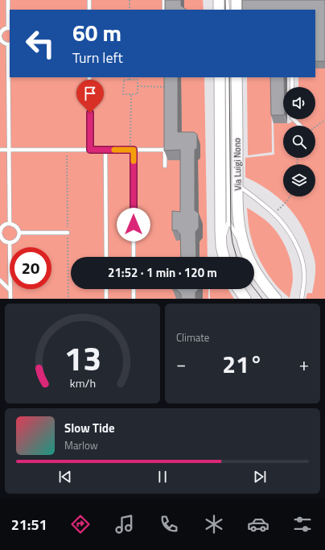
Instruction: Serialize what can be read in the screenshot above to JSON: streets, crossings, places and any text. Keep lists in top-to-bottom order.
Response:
{
  "streets": {
    "main road": ["Via Luigi Nono"]
  },
  "page": {
    "turn": ["60 m", "Turn left"],
    "limit": "20",
    "trip": "21:52 · 1 min · 120 m",
    "tile": "Climate",
    "heat": ["−", "21°", "+"],
    "song": ["Slow Tide", "Marlow"],
    "tabs": "21:51",
    "gauge": ["13", "km/h"]
  }
}
